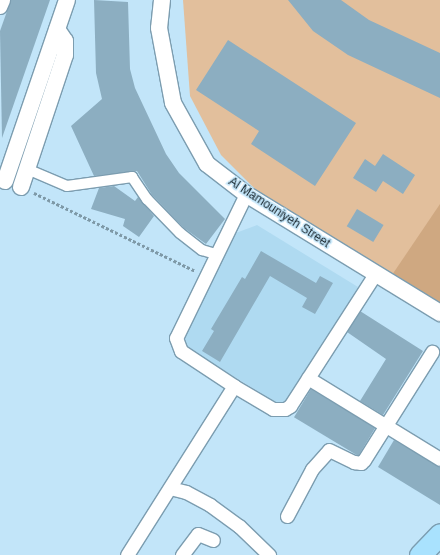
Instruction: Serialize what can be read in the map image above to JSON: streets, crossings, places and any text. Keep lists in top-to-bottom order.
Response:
{
  "streets": {
    "street": ["Al Mamouniyeh Street"]
  }
}
